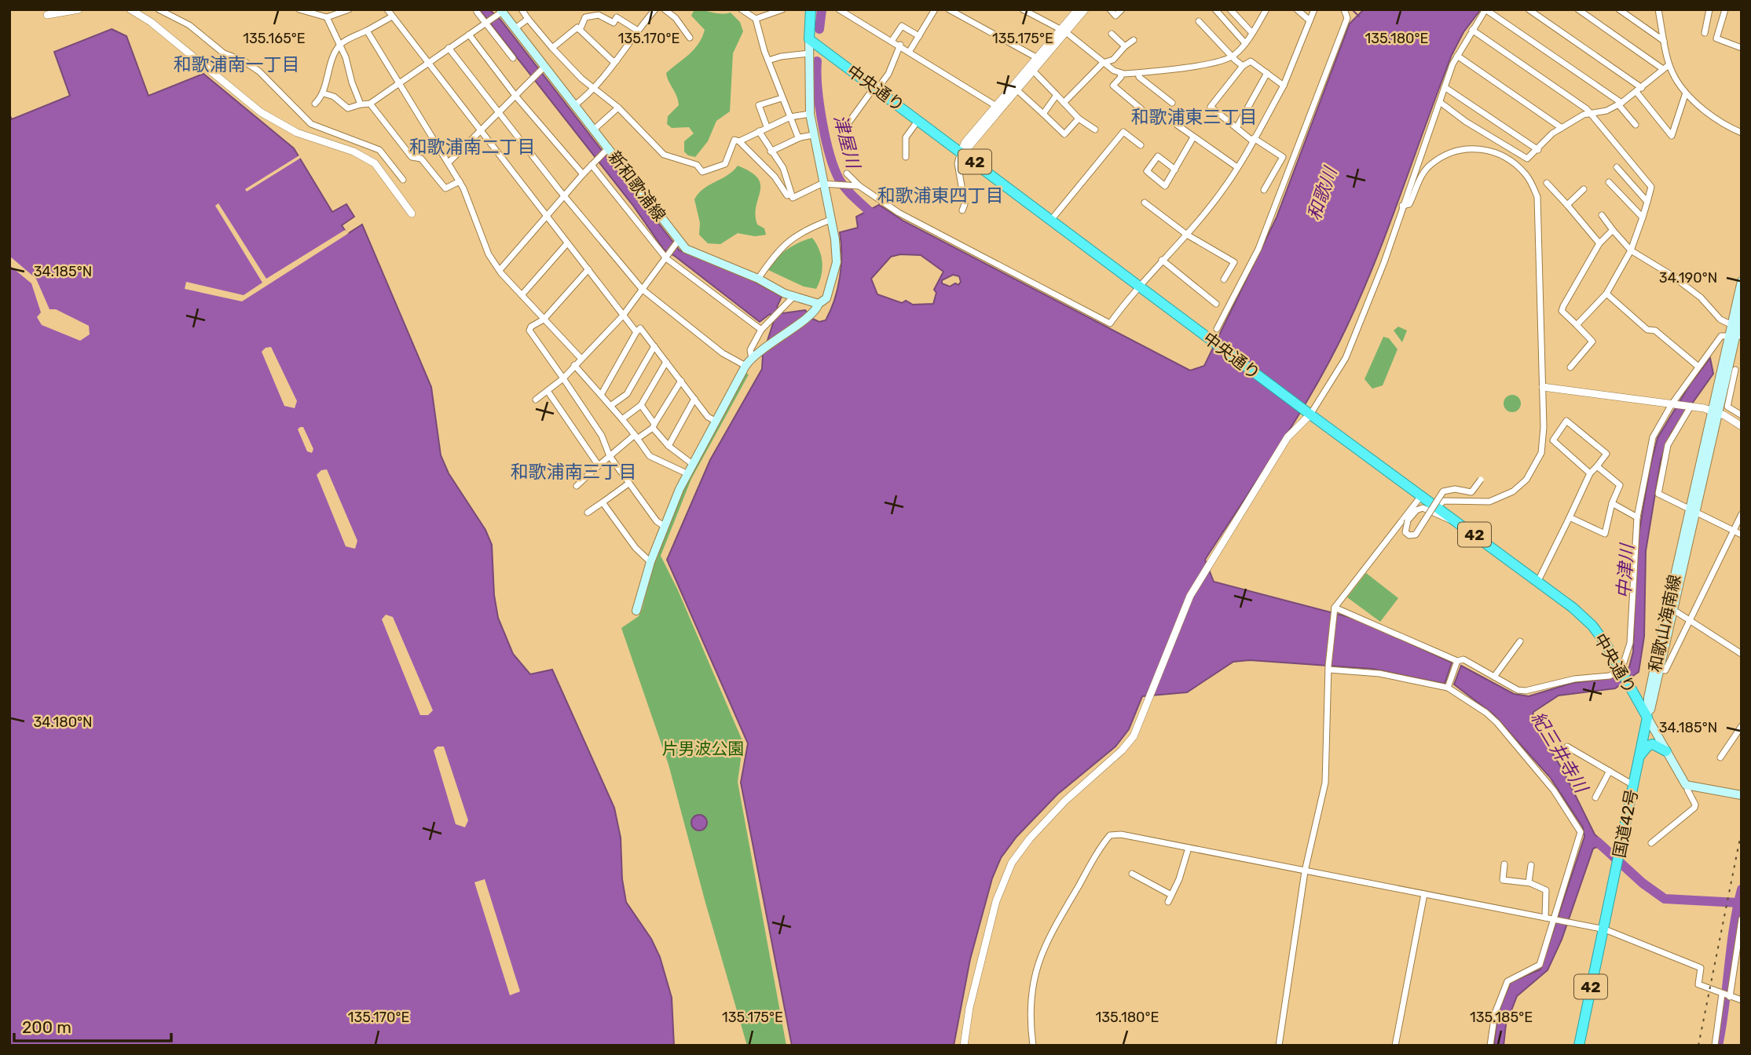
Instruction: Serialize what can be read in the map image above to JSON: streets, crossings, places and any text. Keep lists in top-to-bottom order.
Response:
{
  "streets": {
    "highway": ["中央通り", "42", "国道42号"],
    "main road": ["新和歌浦線", "和歌山海南線"]
  },
  "crossings": [
    ["中央通り", "和歌山海南線"],
    ["中央通り", "国道42号"],
    ["和歌山海南線", "国道42号"]
  ],
  "districts": [
    "和歌浦南一丁目",
    "和歌浦東三丁目",
    "和歌浦南二丁目",
    "和歌浦東四丁目",
    "和歌浦南三丁目"
  ],
  "water": [
    "津屋川",
    "和歌川",
    "中津川",
    "紀三井寺川"
  ],
  "parks": ["片男波公園"],
  "scale_bar": "200 m",
  "coordinates": [
    "135.165°E",
    "135.170°E",
    "135.175°E",
    "135.180°E",
    "34.185°N",
    "34.190°N",
    "34.180°N",
    "135.185°E"
  ]
}
